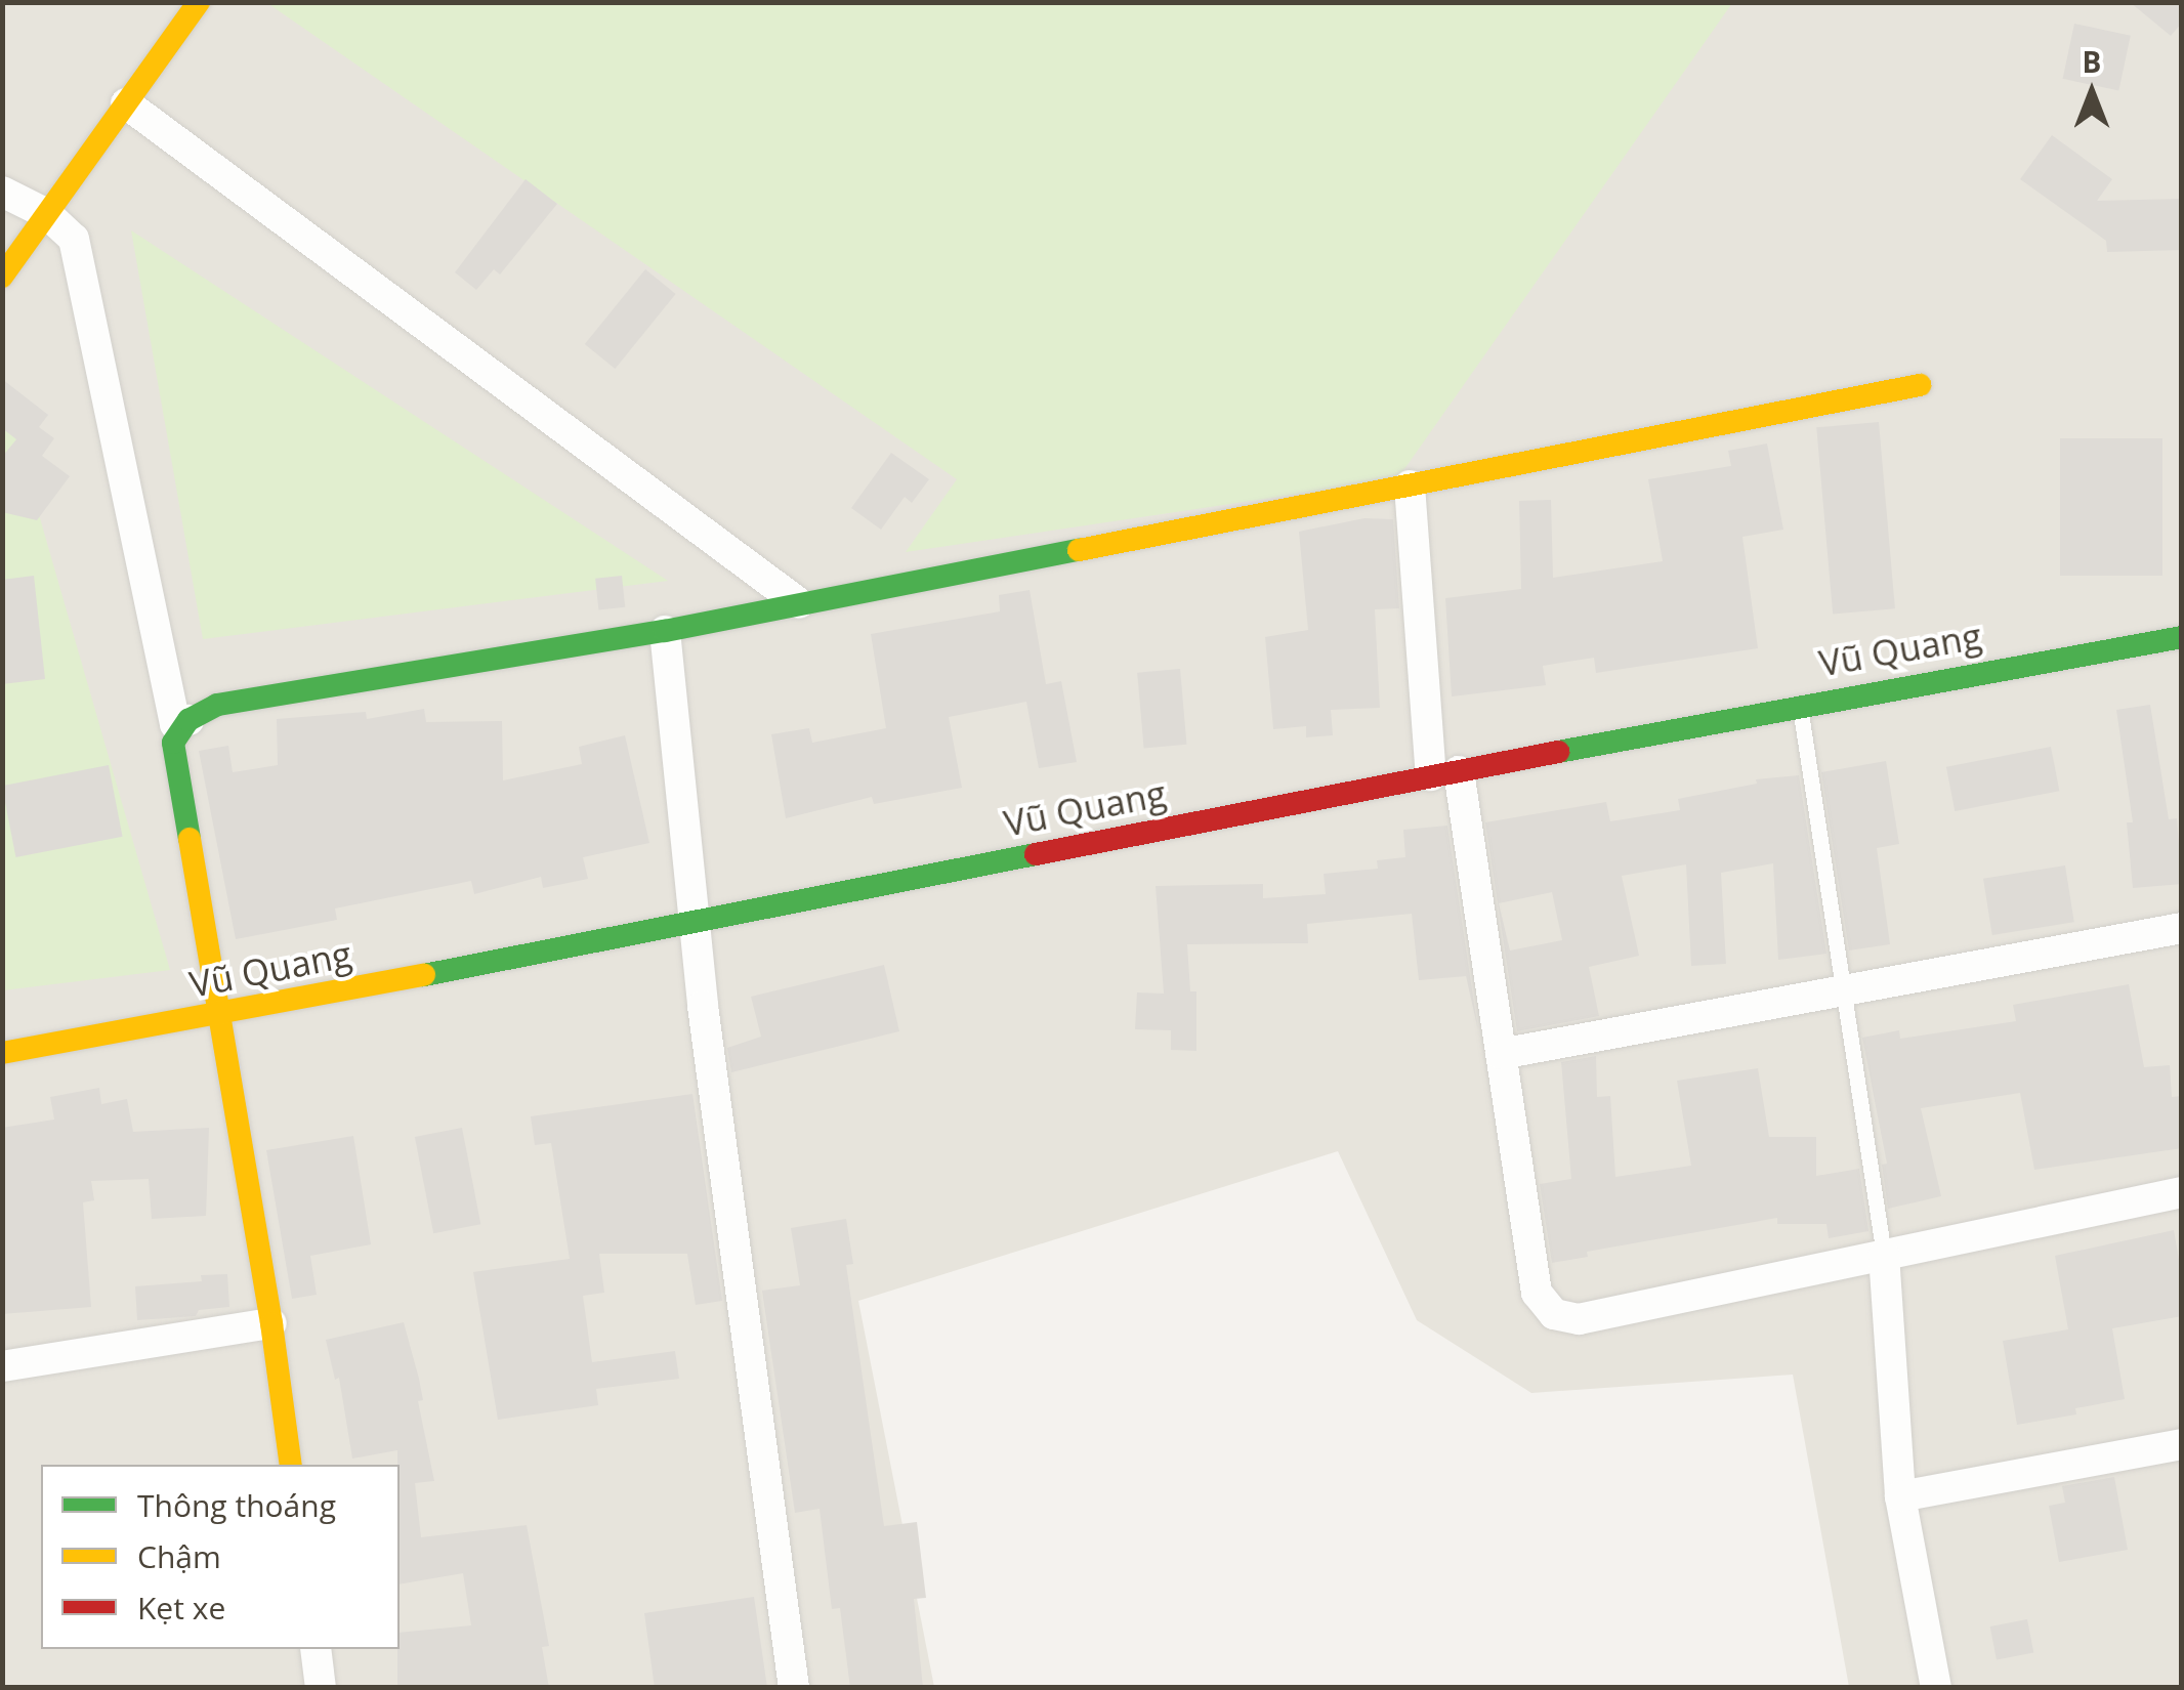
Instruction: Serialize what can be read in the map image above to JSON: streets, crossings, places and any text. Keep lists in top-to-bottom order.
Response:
{
  "streets": {
    "street": ["Vũ Quang"]
  },
  "legend": ["Thông thoáng", "Chậm", "Kẹt xe"],
  "north": "top"
}
